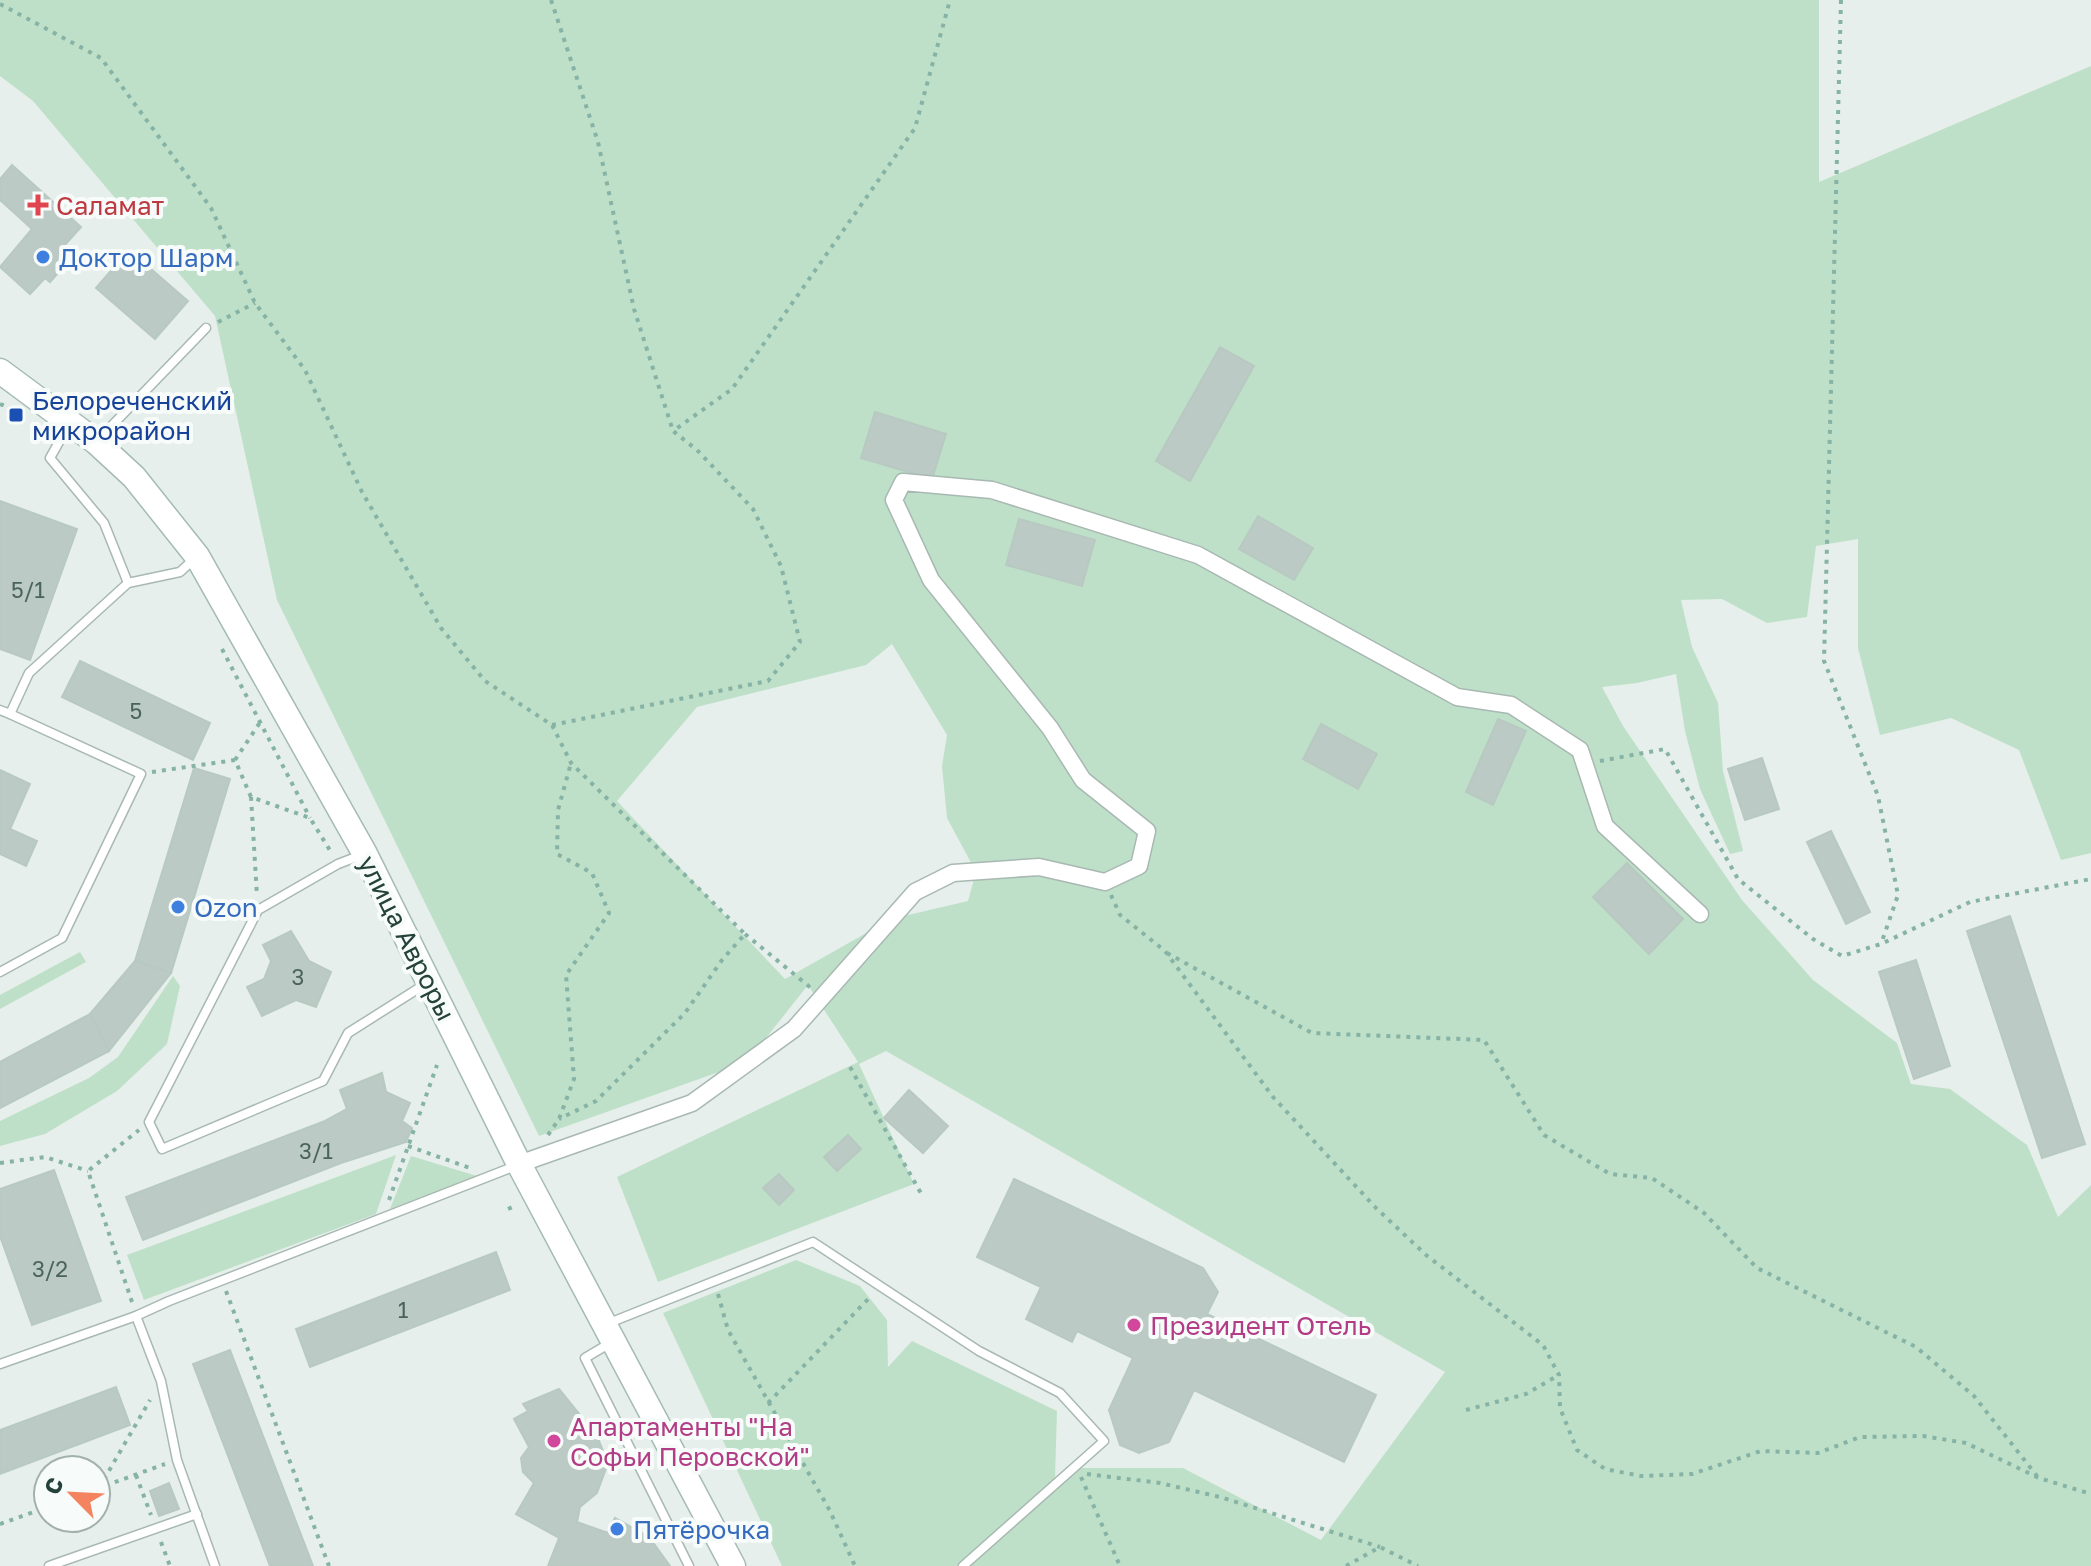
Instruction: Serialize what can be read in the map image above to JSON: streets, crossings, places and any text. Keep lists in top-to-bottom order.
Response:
{
  "streets": {
    "street": ["улица Авроры"]
  },
  "places": {
    "health": ["Саламат"],
    "other": [
      "Доктор Шарм",
      "Ozon",
      "Президент Отель",
      "Апартаменты \"На Софьи Перовской\"",
      "Пятёрочка"
    ],
    "transit": ["Белореченский микрорайон"]
  },
  "house_numbers": [
    "5/1",
    "5",
    "3",
    "3/1",
    "3/2",
    "1"
  ],
  "north": "top left"
}
